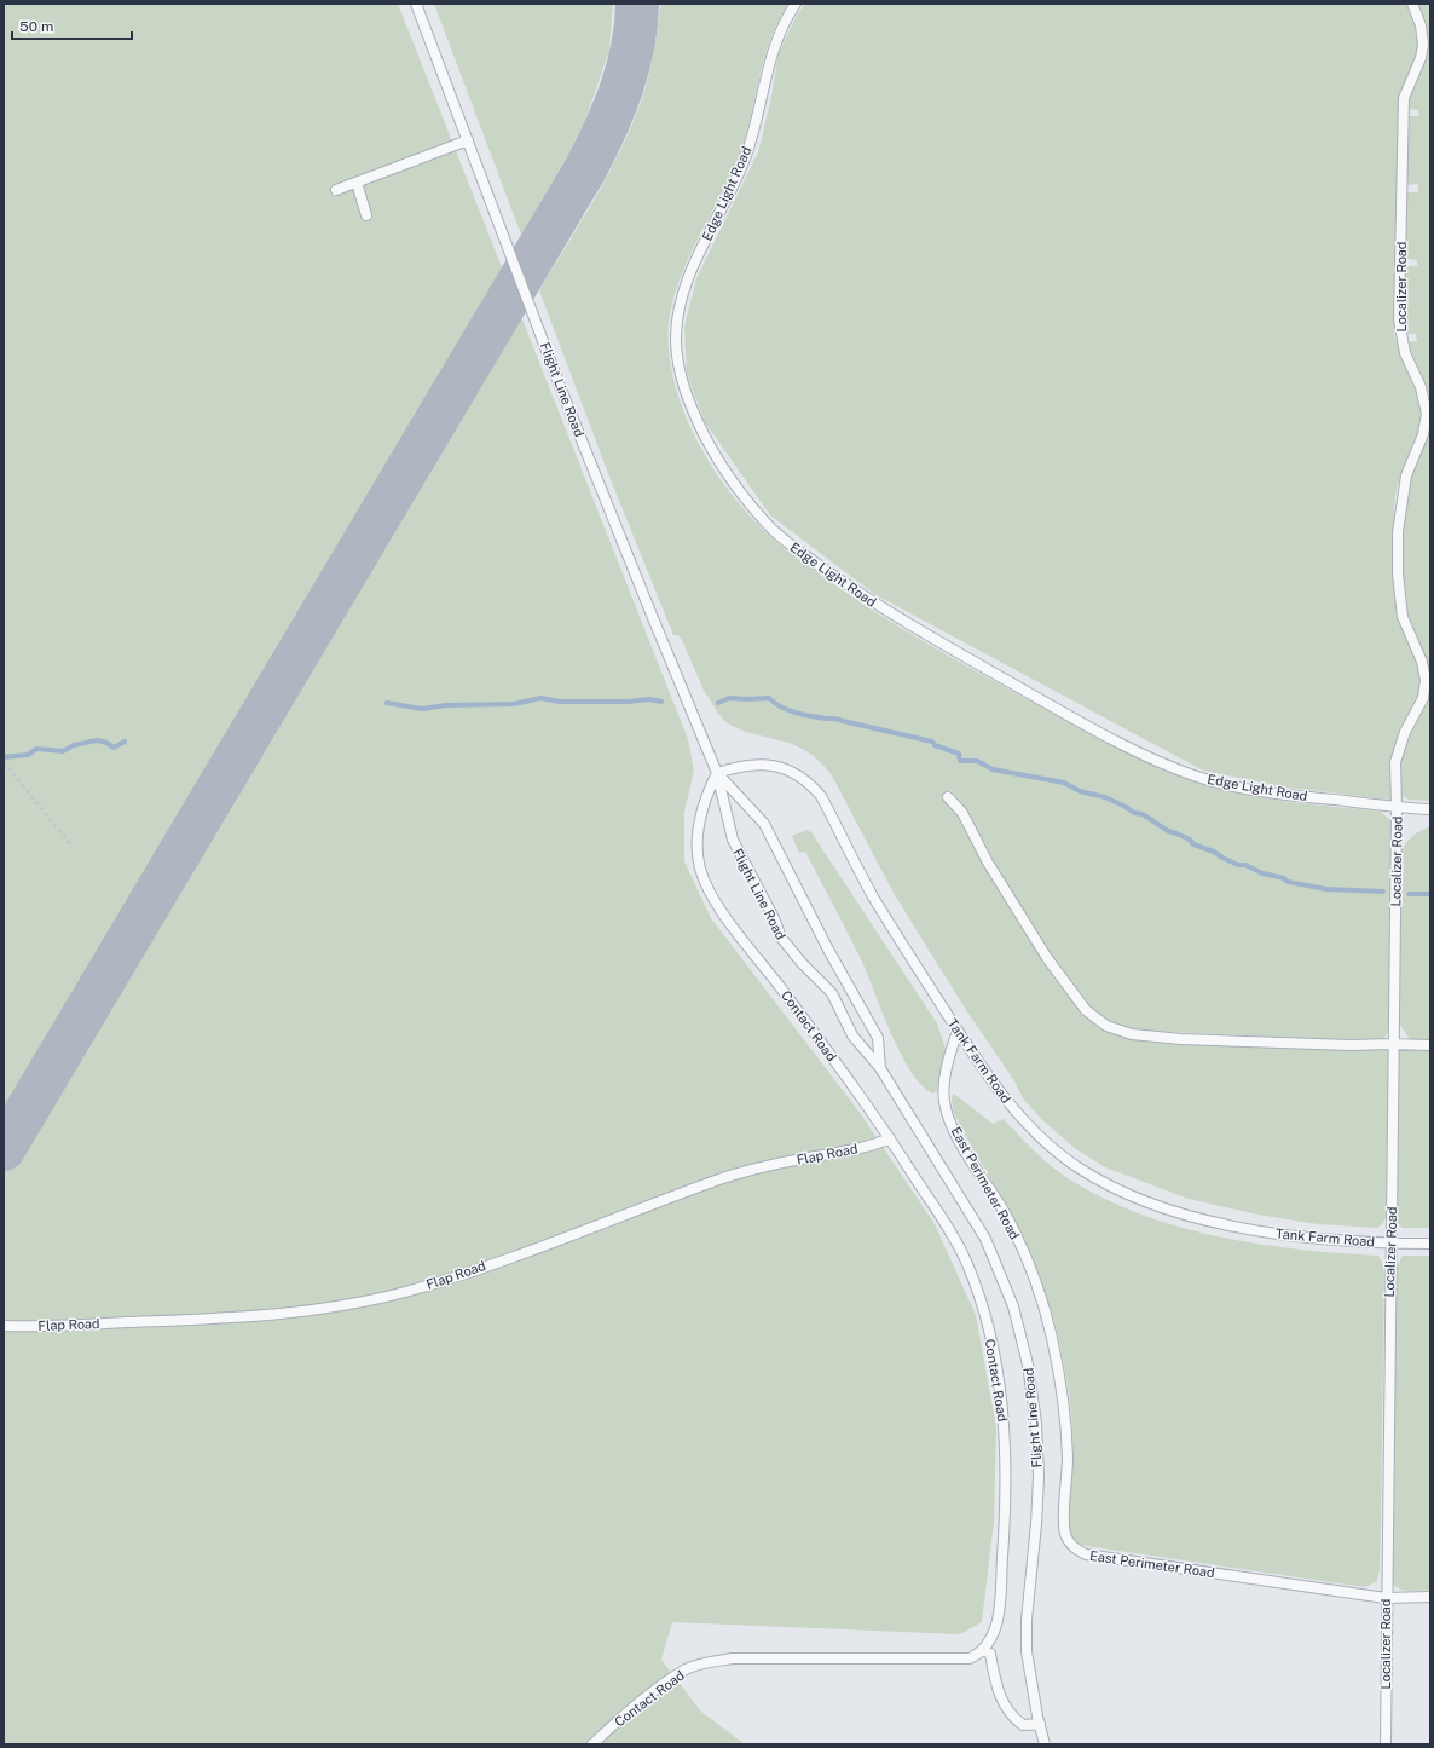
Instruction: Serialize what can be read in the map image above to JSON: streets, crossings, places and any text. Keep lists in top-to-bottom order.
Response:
{
  "streets": {
    "lane": [
      "Edge Light Road",
      "Localizer Road",
      "Flight Line Road",
      "Contact Road",
      "Tank Farm Road",
      "Flap Road",
      "East Perimeter Road"
    ]
  },
  "crossings": [
    ["Edge Light Road", "Localizer Road"],
    ["Localizer Road", "Tank Farm Road"],
    ["Localizer Road", "East Perimeter Road"],
    ["Flight Line Road", "Contact Road"],
    ["Flight Line Road", "Tank Farm Road"],
    ["Contact Road", "Tank Farm Road"],
    ["Contact Road", "Flap Road"],
    ["Tank Farm Road", "East Perimeter Road"]
  ],
  "scale_bar": "50 m"
}
